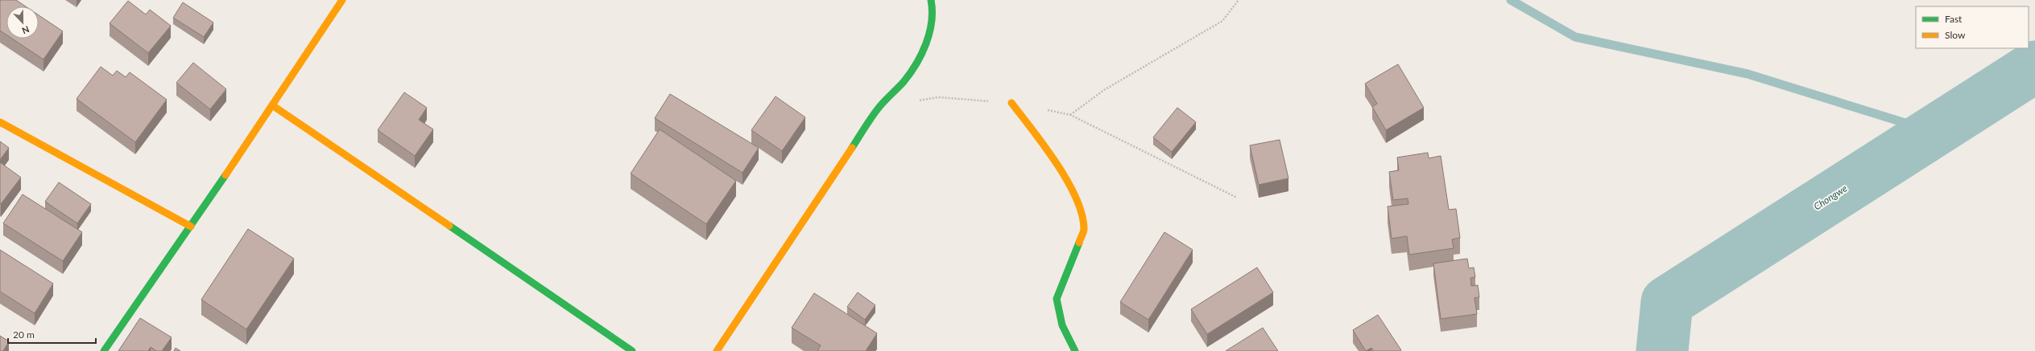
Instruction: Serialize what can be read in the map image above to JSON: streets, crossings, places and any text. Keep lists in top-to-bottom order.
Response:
{
  "water": ["Chongwe"],
  "legend": ["Fast", "Slow"],
  "scale_bar": "20 m",
  "north": "bottom"
}
